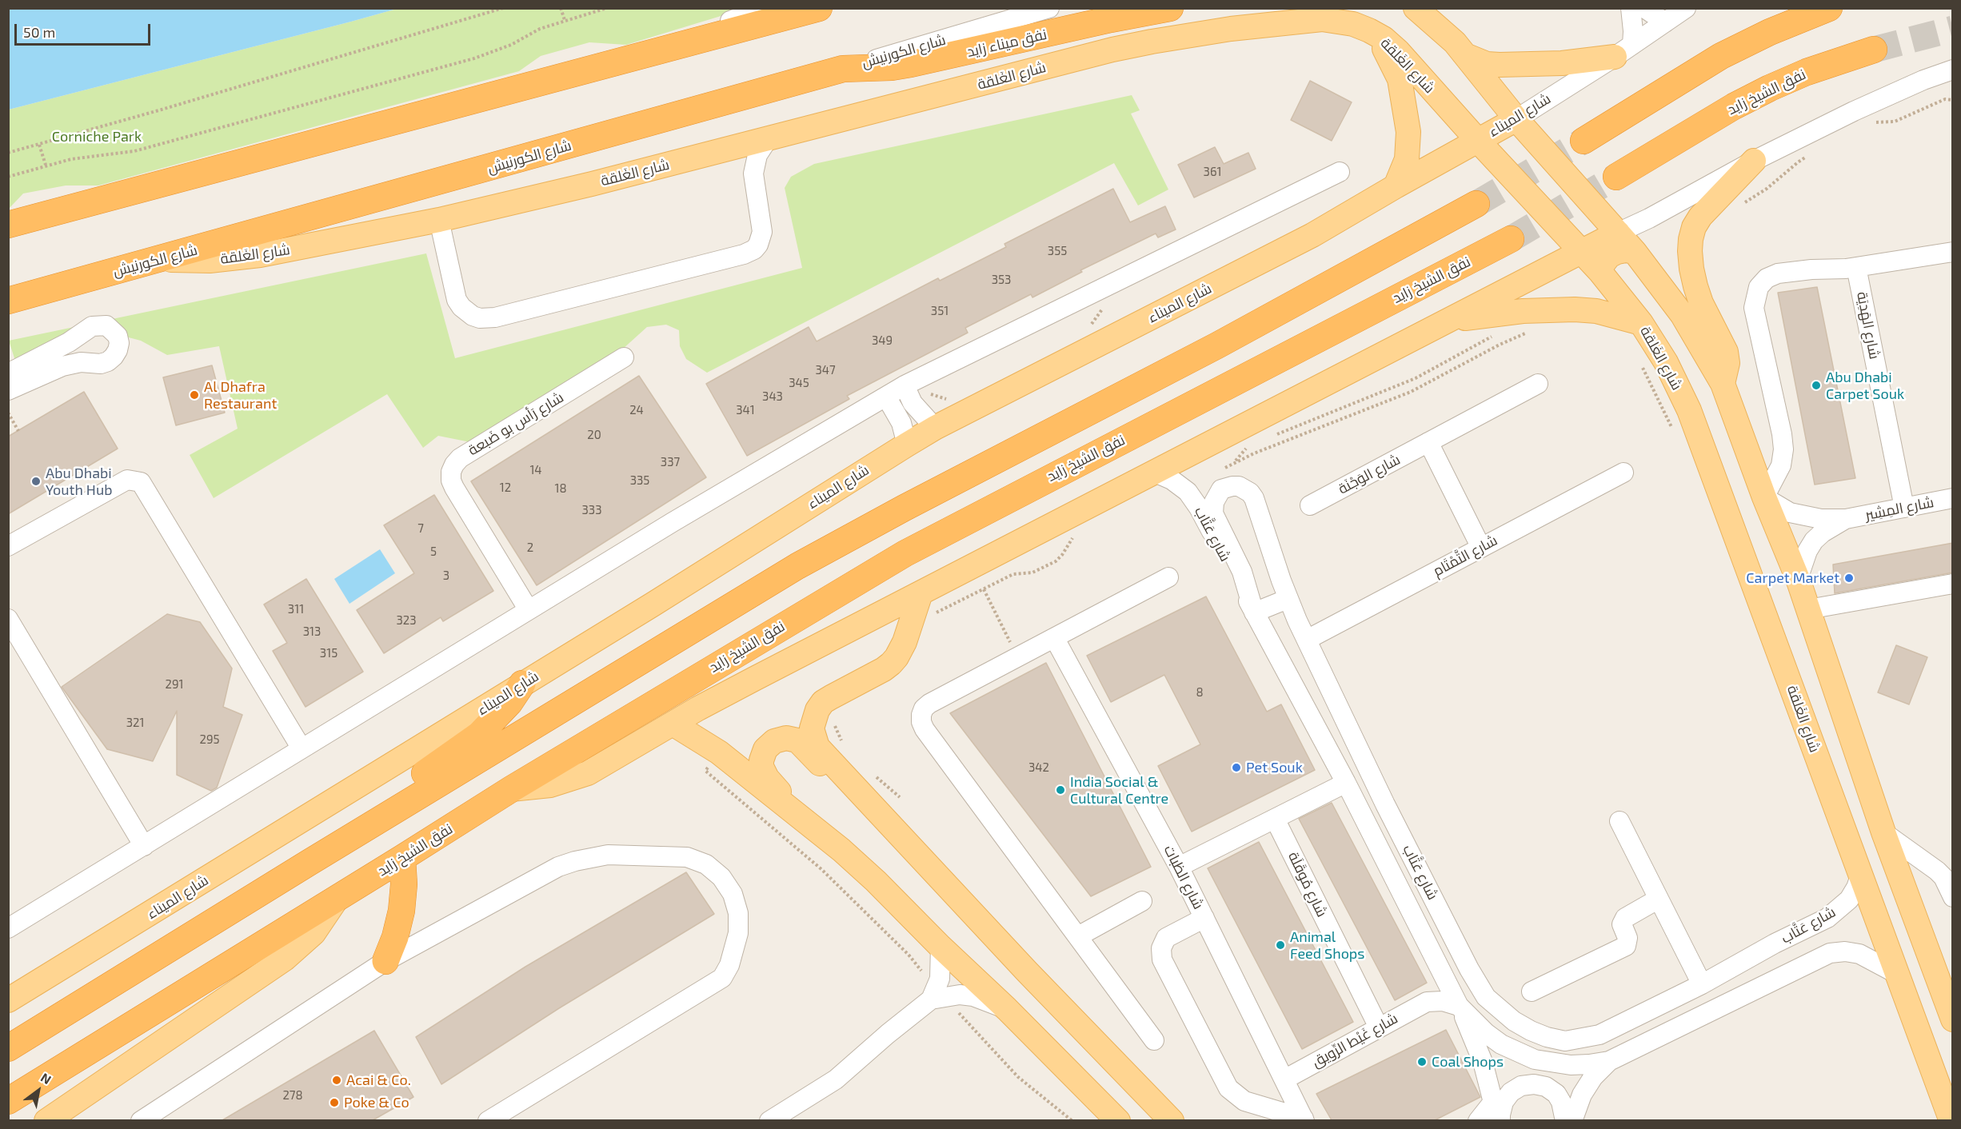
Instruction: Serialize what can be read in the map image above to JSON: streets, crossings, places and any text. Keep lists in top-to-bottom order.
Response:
{
  "streets": {
    "highway": ["نفق ميناء زايد", "شارع الكورنيش", "نفق الشيخ زايد"],
    "main road": ["شارع الغَلقة", "شارع الميناء"],
    "street": [
      "شارع الهَدِيَة",
      "شارع رَأس بو ضَبعة",
      "شارع الوَجْنَة",
      "شارع المِشِير",
      "شارع عَتَّاب",
      "شارع التَّمْتَام",
      "شارع الظبات",
      "شارع مُوقَلَة",
      "شارع غَيْط الرِّويق"
    ]
  },
  "crossings": [
    ["نفق ميناء زايد", "شارع الكورنيش"],
    ["شارع الكورنيش", "شارع الغَلقة"],
    ["شارع الغَلقة", "شارع الميناء"],
    ["شارع الغَلقة", "شارع عَتَّاب"],
    ["شارع الهَدِيَة", "شارع المِشِير"],
    ["شارع عَتَّاب", "شارع التَّمْتَام"],
    ["شارع عَتَّاب", "شارع غَيْط الرِّويق"],
    ["شارع الظبات", "شارع غَيْط الرِّويق"],
    ["شارع مُوقَلَة", "شارع غَيْط الرِّويق"]
  ],
  "parks": ["Corniche Park"],
  "places": [
    "Abu Dhabi Carpet Souk",
    "Al Dhafra Restaurant",
    "Abu Dhabi Youth Hub",
    "Carpet Market",
    "Pet Souk",
    "India Social & Cultural Centre",
    "Animal Feed Shops",
    "Coal Shops",
    "Acai & Co.",
    "Poke & Co"
  ],
  "house_numbers": [
    "361",
    "355",
    "353",
    "351",
    "349",
    "347",
    "345",
    "343",
    "24",
    "341",
    "20",
    "337",
    "14",
    "335",
    "12",
    "18",
    "333",
    "7",
    "2",
    "5",
    "3",
    "311",
    "323",
    "313",
    "315",
    "291",
    "8",
    "321",
    "295",
    "342",
    "278"
  ],
  "scale_bar": "50 m",
  "north": "top right"
}
